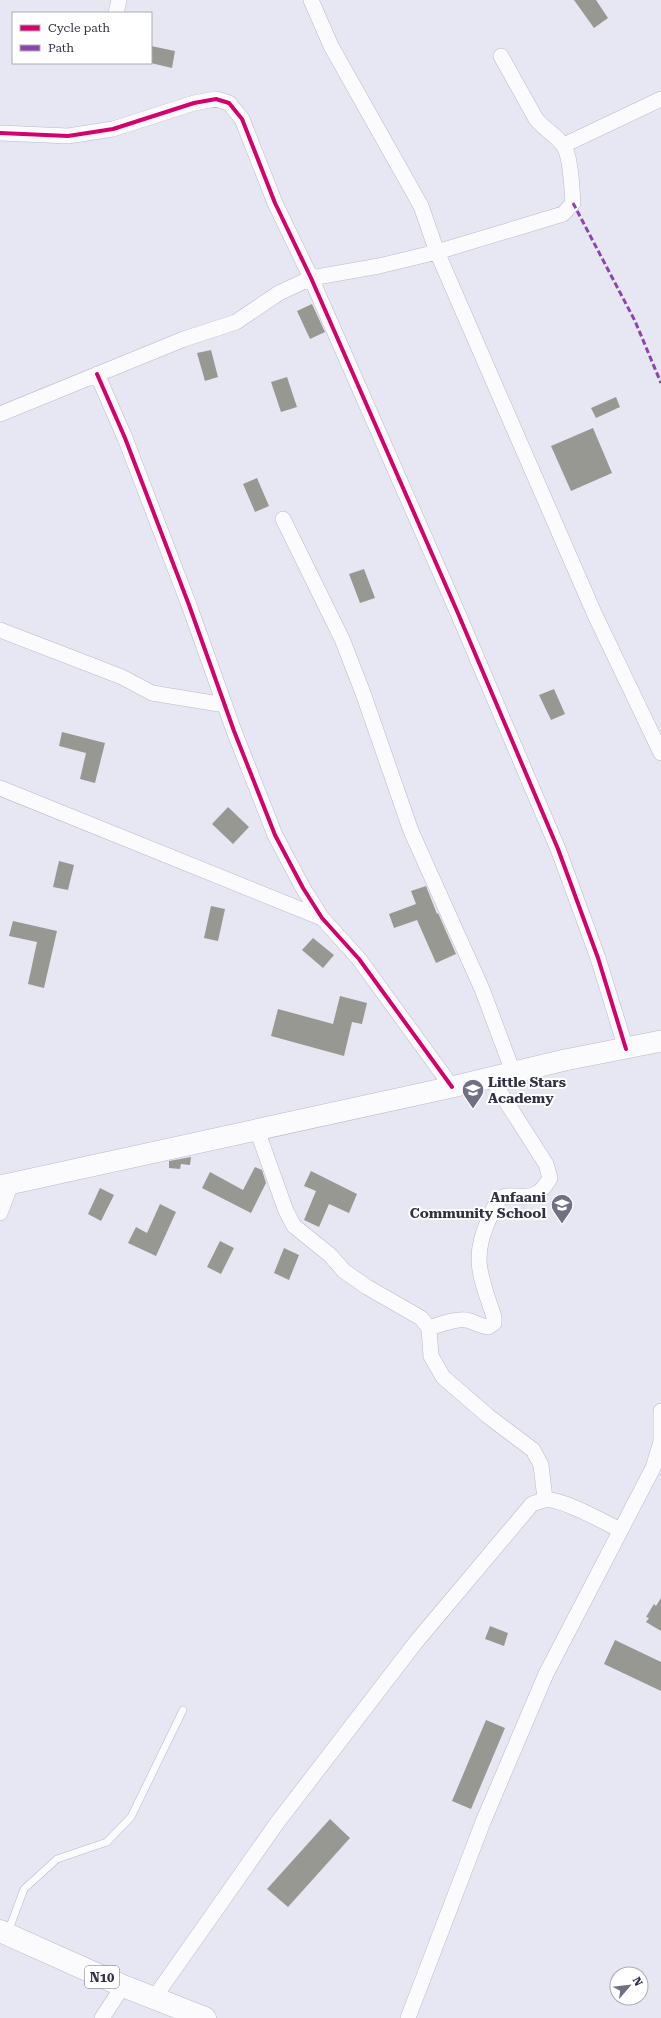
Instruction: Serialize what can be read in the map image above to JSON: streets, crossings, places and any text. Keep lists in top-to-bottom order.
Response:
{
  "streets": {
    "highway": ["N10"]
  },
  "places": {
    "school or university": ["Little Stars Academy", "Anfaani Community School"]
  },
  "legend": ["Cycle path", "Path"],
  "north": "top right"
}
